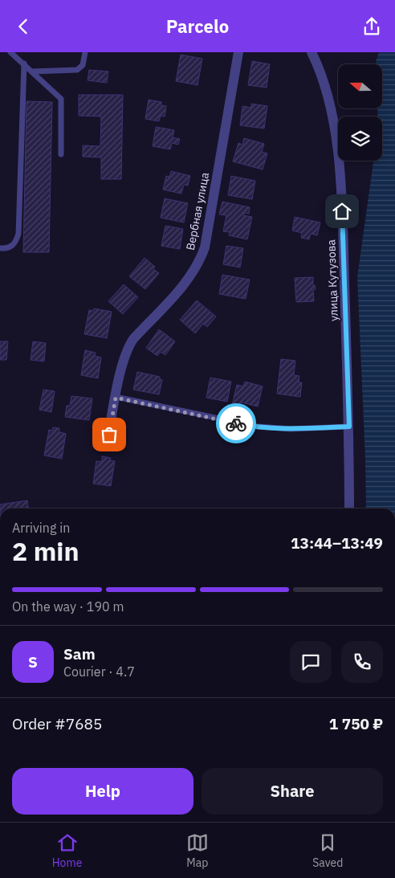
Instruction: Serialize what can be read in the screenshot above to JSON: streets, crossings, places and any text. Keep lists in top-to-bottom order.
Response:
{
  "streets": {
    "street": ["Вербная улица", "улица Кутузова"]
  },
  "north": "left",
  "page": {
    "header": "Parcelo",
    "heading": ["2 min", "Arriving in", "13:44–13:49"],
    "panel": [
      "Sam",
      "Courier · 4.7",
      "Order #7685",
      "1 750 ₽"
    ],
    "bar": "On the way · 190 m",
    "round": "S",
    "buttons": ["Help", "Share"],
    "tabs": ["Home", "Map", "Saved"]
  }
}
